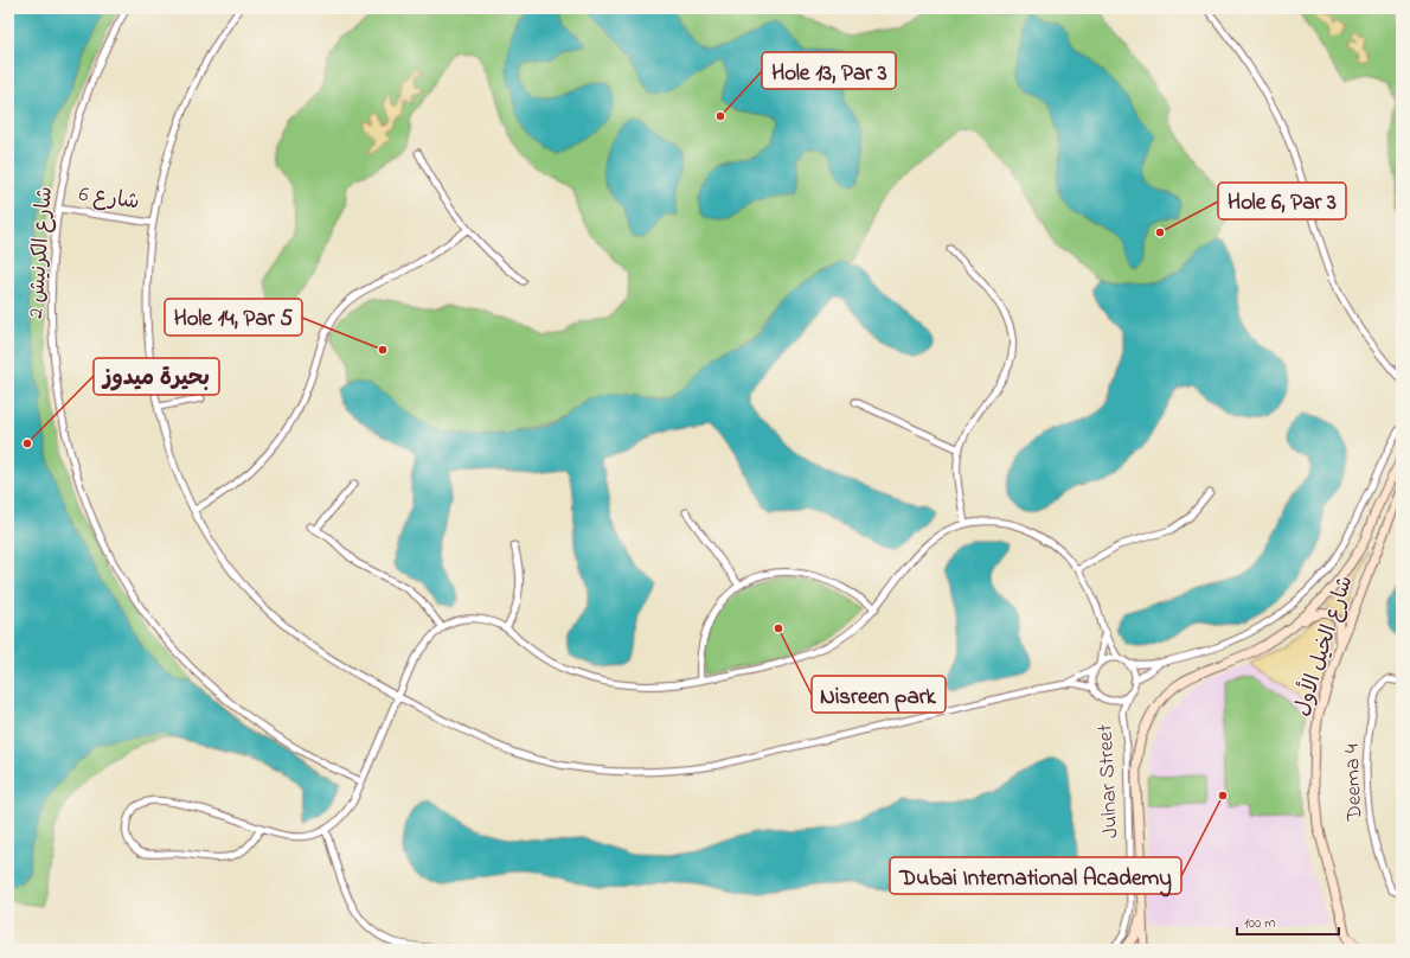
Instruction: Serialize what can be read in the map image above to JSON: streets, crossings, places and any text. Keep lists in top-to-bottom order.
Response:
{
  "streets": {
    "main road": ["شارع الخيل الأول"],
    "street": [
      "شارع 6",
      "شارع الكرنيش 2",
      "Julnar Street",
      "Deema 4"
    ]
  },
  "crossings": [
    ["شارع 6", "شارع الكرنيش 2"]
  ],
  "places": [
    "Hole 13, Par 3",
    "Hole 6, Par 3",
    "Hole 14, Par 5",
    "بحيرة ميدوز",
    "Nisreen park",
    "Dubai International Academy"
  ],
  "scale_bar": "100 m"
}
